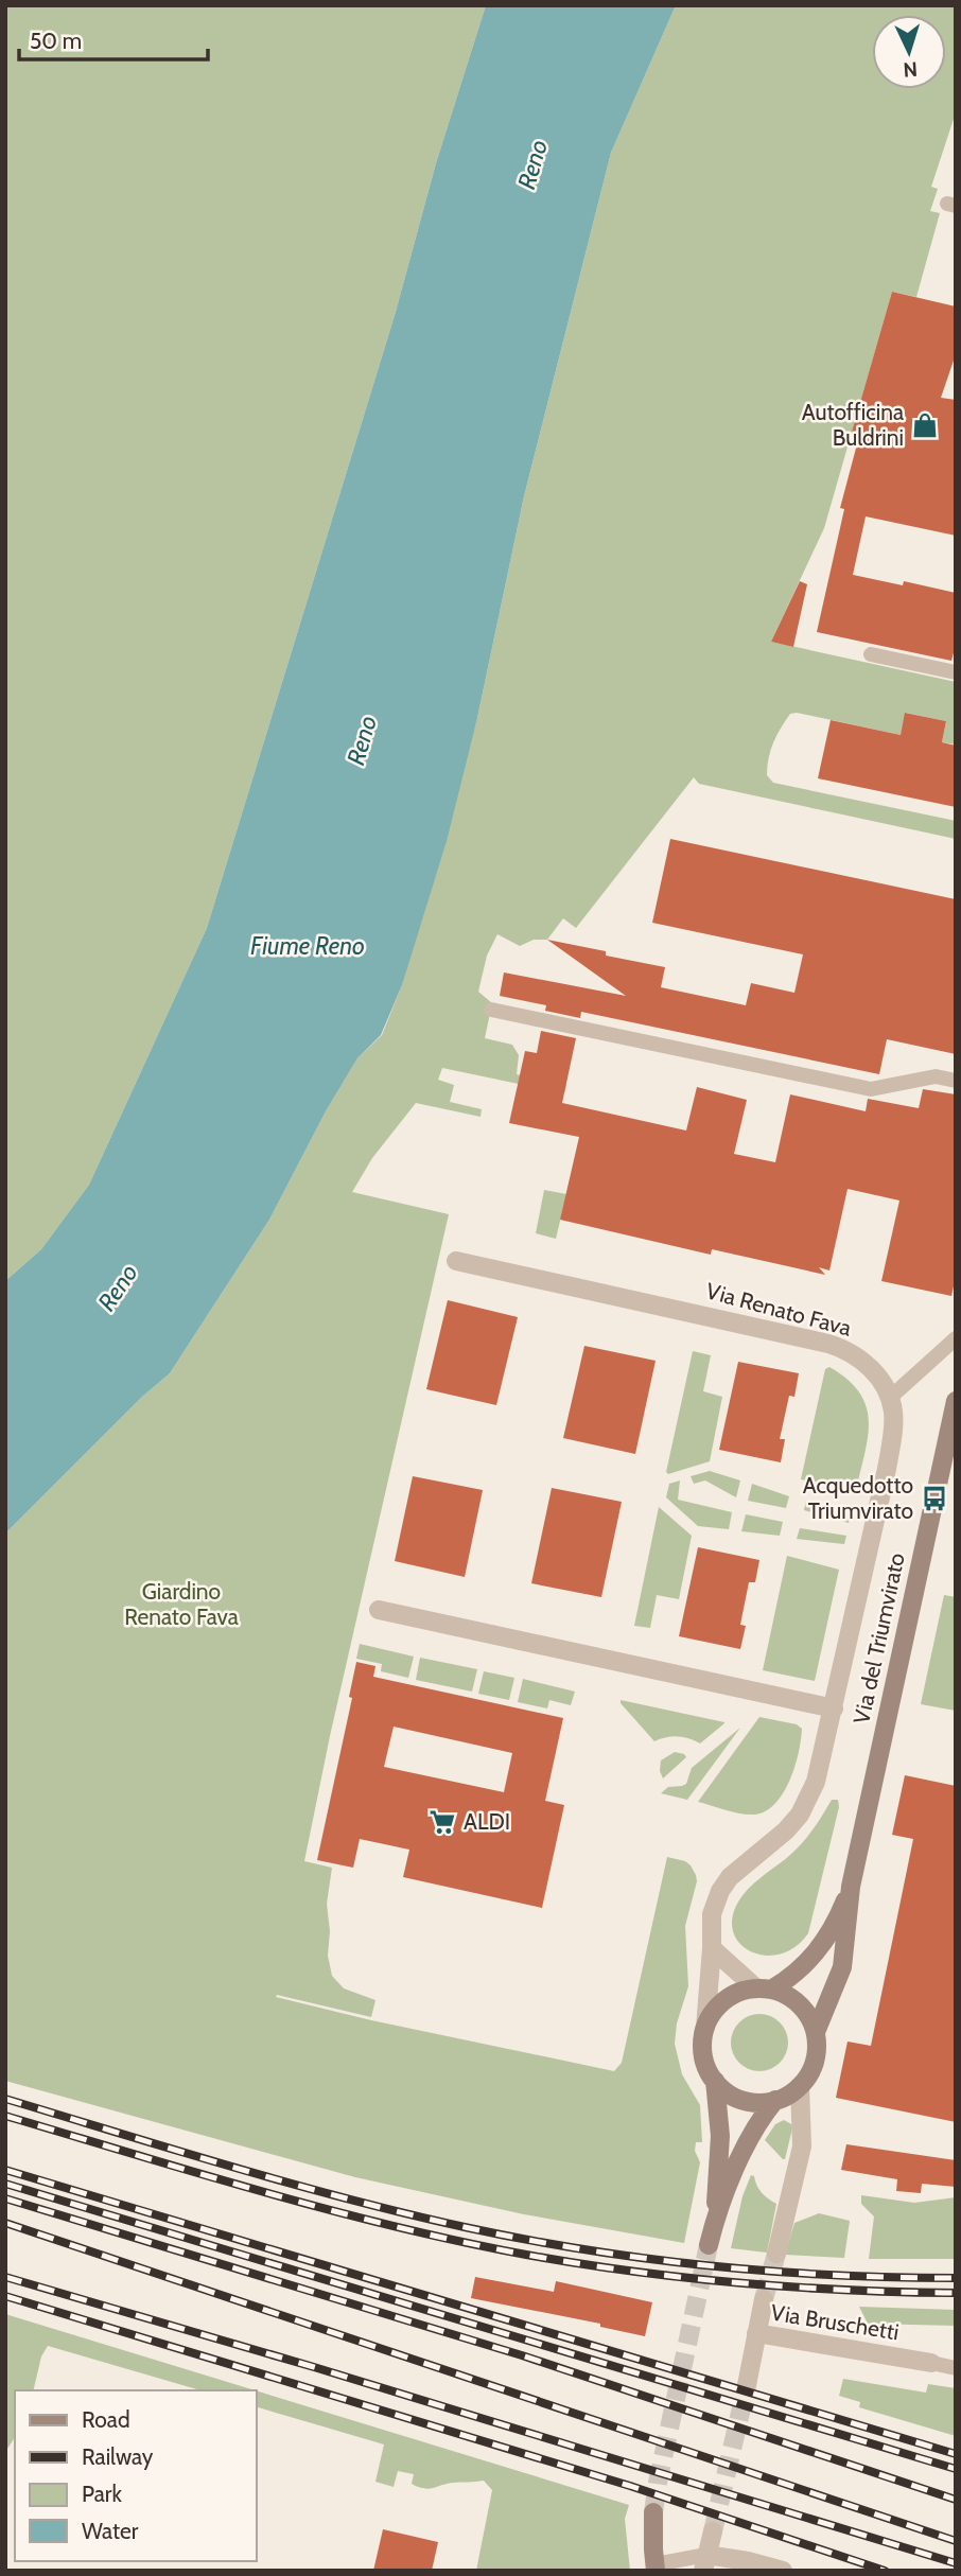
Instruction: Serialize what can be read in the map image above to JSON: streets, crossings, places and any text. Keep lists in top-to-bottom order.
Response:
{
  "streets": {
    "main road": ["Via del Triumvirato"],
    "street": ["Via Renato Fava", "Via Bruschetti"]
  },
  "water": ["Reno", "Fiume Reno"],
  "parks": ["Giardino Renato Fava"],
  "places": {
    "shop": ["Autofficina Buldrini"],
    "bus stop": ["Acquedotto Triumvirato"],
    "supermarket": ["ALDI"]
  },
  "legend": [
    "Road",
    "Railway",
    "Park",
    "Water"
  ],
  "scale_bar": "50 m",
  "north": "bottom"
}
